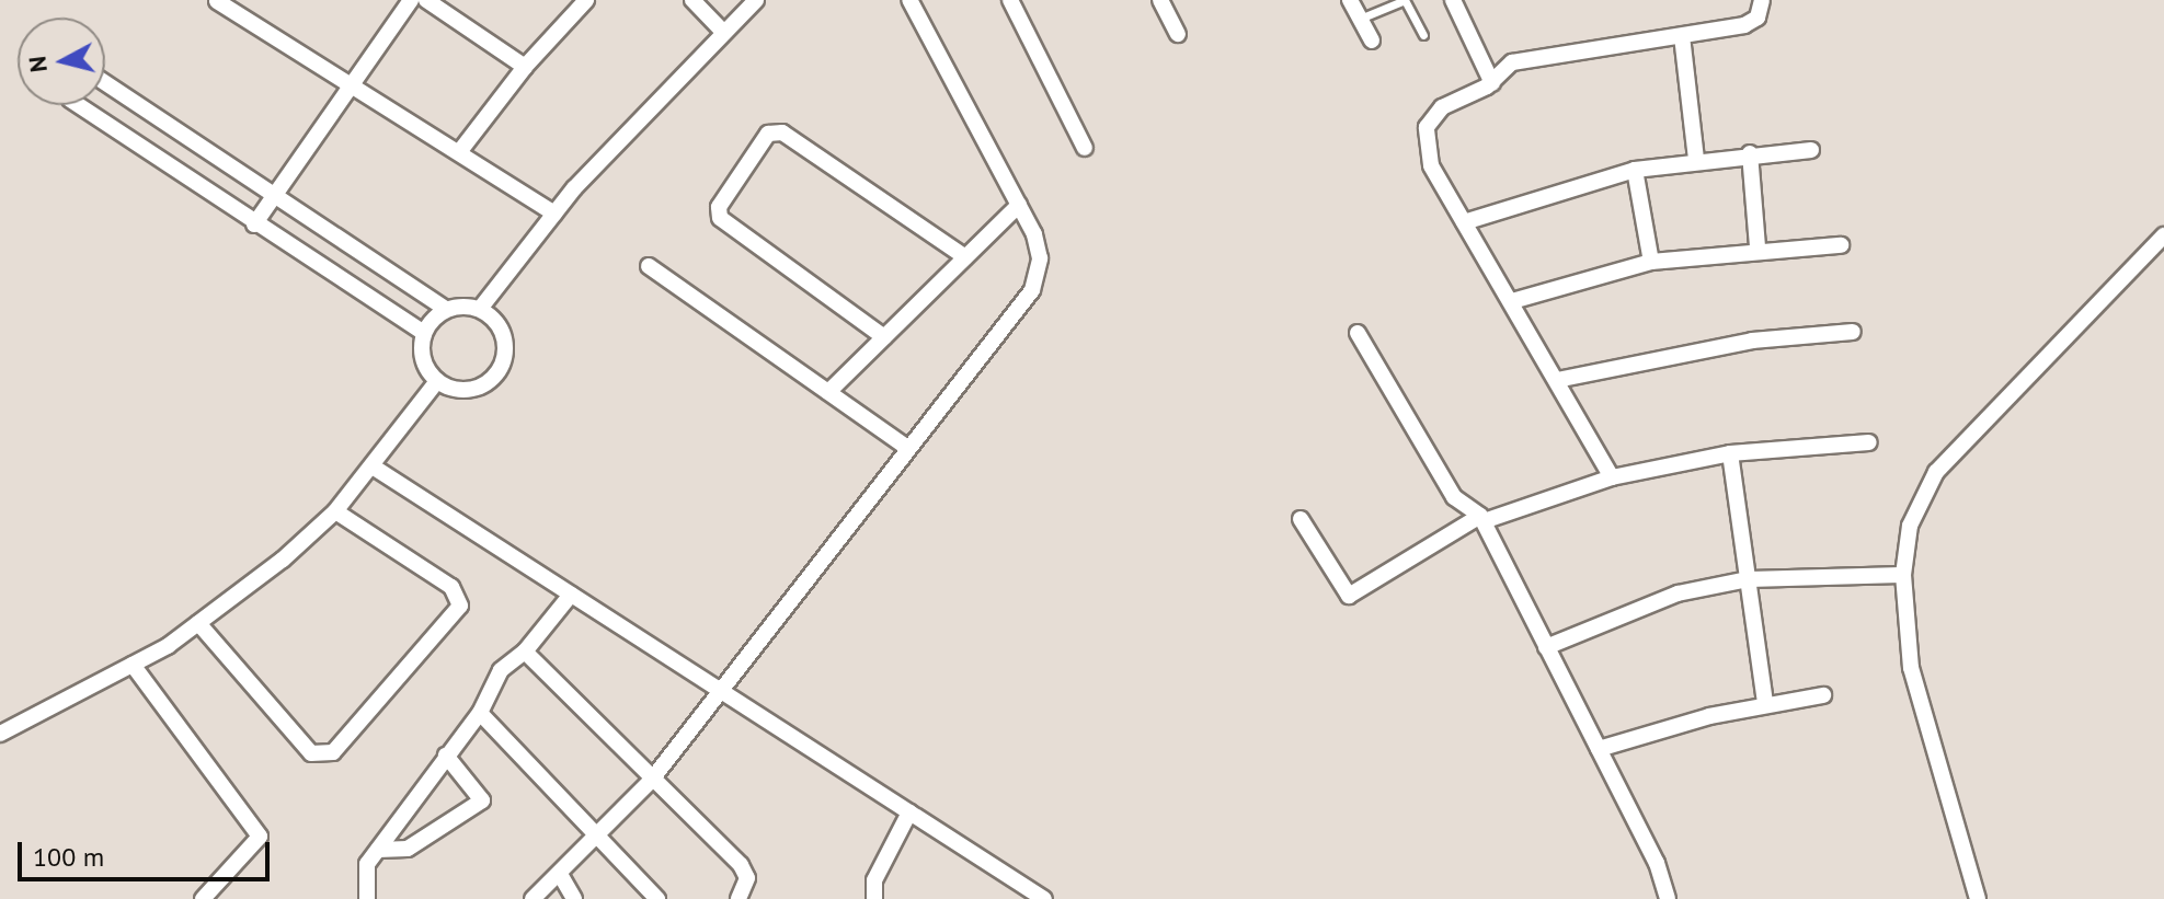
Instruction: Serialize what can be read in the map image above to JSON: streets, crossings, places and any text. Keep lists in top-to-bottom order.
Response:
{
  "scale_bar": "100 m",
  "north": "left"
}
